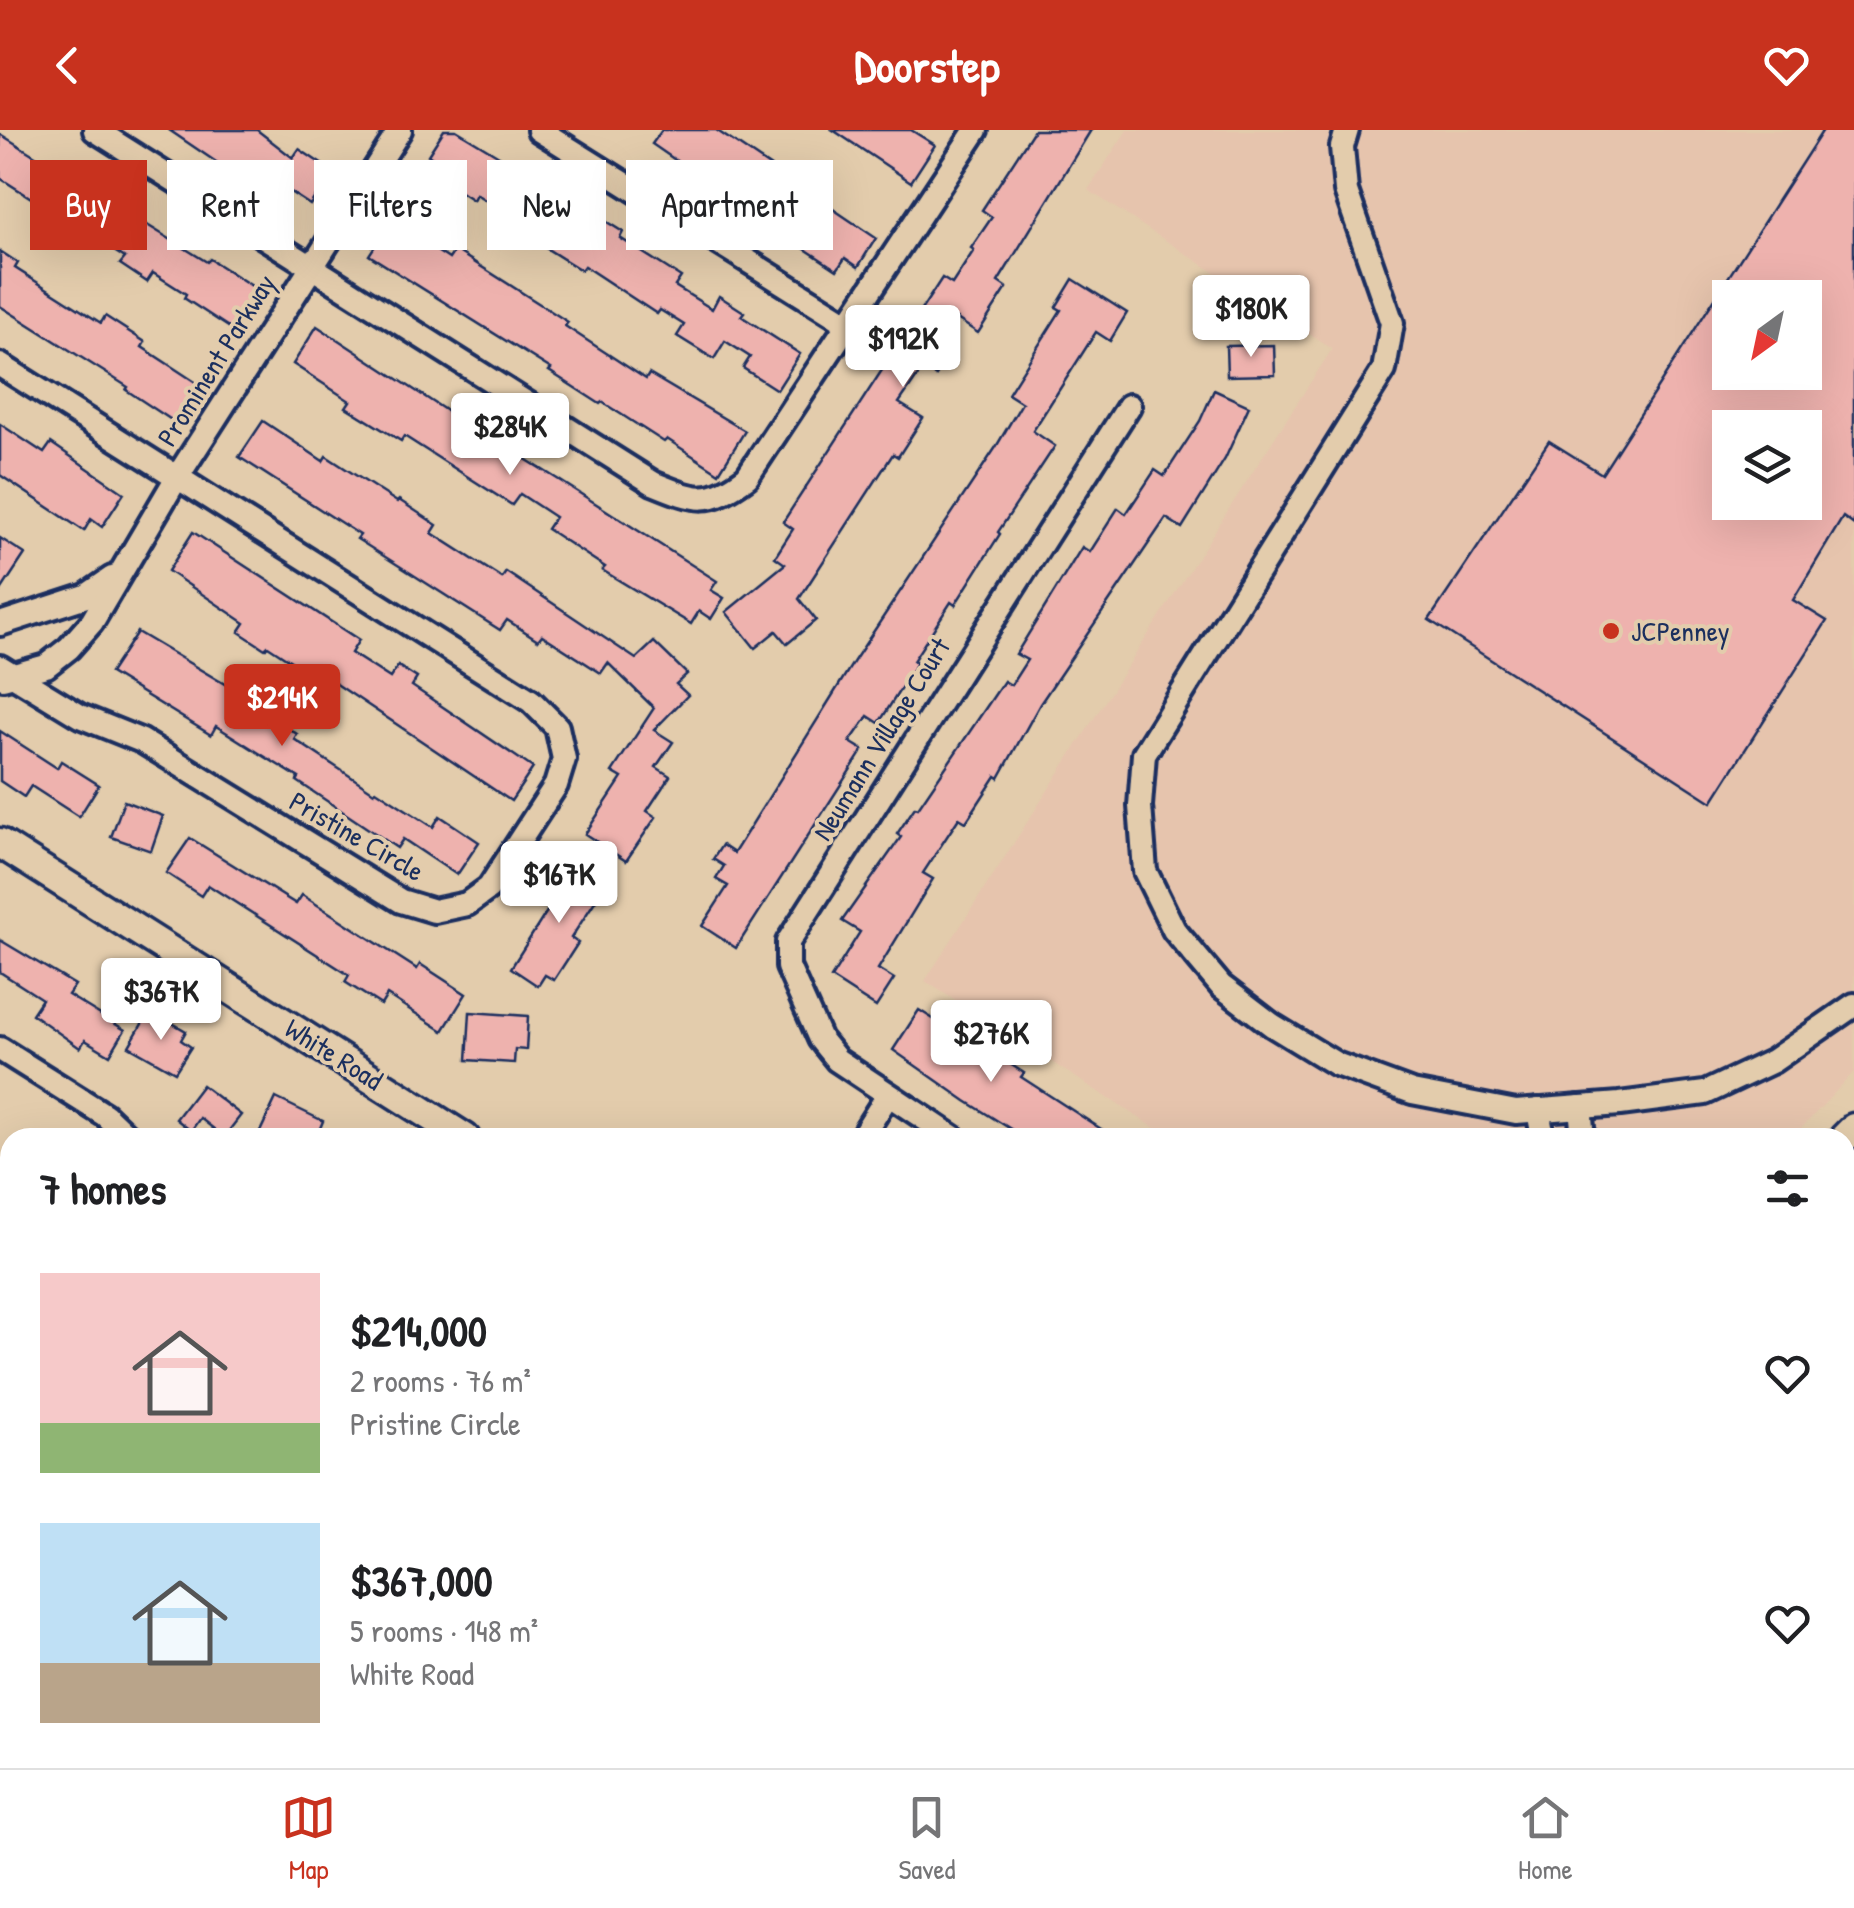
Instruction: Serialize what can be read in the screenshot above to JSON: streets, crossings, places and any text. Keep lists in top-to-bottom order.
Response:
{
  "streets": {
    "street": [
      "Prominent Parkway",
      "Neumann Village Court",
      "Pristine Circle",
      "White Road"
    ]
  },
  "crossings": [
    ["Prominent Parkway", "Pristine Circle"]
  ],
  "places": ["JCPenney"],
  "north": "bottom left",
  "page": {
    "header": "Doorstep",
    "chip": [
      "Buy",
      "Rent",
      "Filters",
      "New",
      "Apartment"
    ],
    "price": [
      "$180K",
      "$192K",
      "$284K",
      "$214K",
      "$167K",
      "$367K",
      "$276K"
    ],
    "heading": "7 homes",
    "list": [
      {
        "name": "$214,000",
        "note": "2 rooms · 76 m² · Pristine Circle"
      },
      {
        "name": "$367,000",
        "note": "5 rooms · 148 m² · White Road"
      }
    ],
    "tabs": ["Map", "Saved", "Home"]
  }
}
